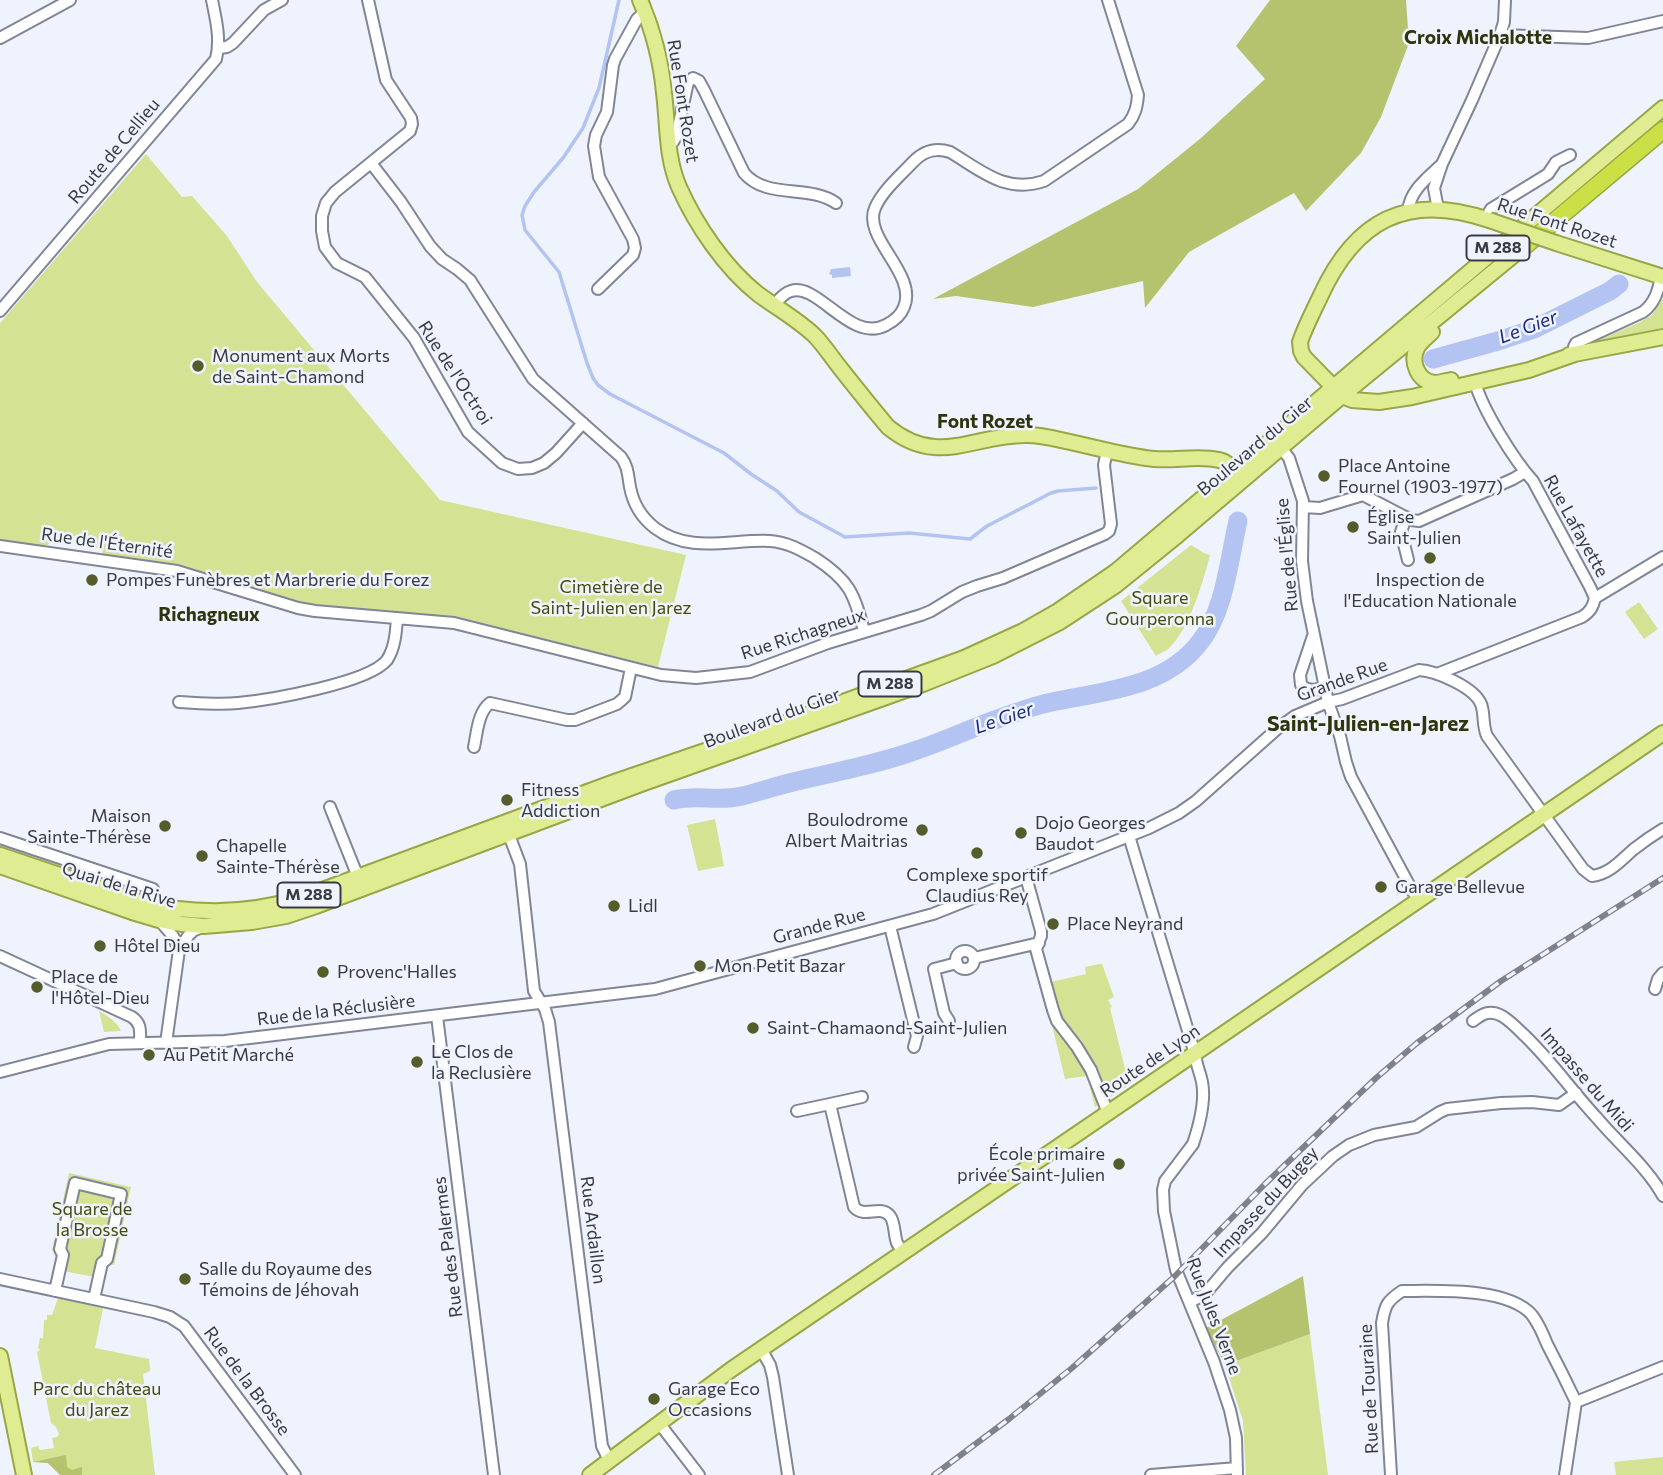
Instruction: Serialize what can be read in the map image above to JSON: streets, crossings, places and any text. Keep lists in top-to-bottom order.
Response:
{
  "streets": {
    "highway": ["M 288"],
    "main road": [
      "Rue Font Rozet",
      "Boulevard du Gier",
      "Quai de la Rive",
      "Route de Lyon"
    ],
    "street": [
      "Route de Cellieu",
      "Rue de l'Octroi",
      "Rue Lafayette",
      "Rue de l'Éternité",
      "Rue de l'Église",
      "Rue Richagneux",
      "Grande Rue",
      "Rue de la Réclusière",
      "Impasse du Midi",
      "Impasse du Bugey",
      "Rue Ardaillon",
      "Rue des Palermes",
      "Rue Jules Verne",
      "Rue de la Brosse",
      "Rue de Touraine"
    ]
  },
  "crossings": [
    ["Rue Font Rozet", "Boulevard du Gier"],
    ["Rue Font Rozet", "Rue Richagneux"],
    ["M 288", "Boulevard du Gier"],
    ["Boulevard du Gier", "Rue de l'Église"],
    ["Boulevard du Gier", "Quai de la Rive"],
    ["Boulevard du Gier", "Rue Ardaillon"],
    ["Rue Lafayette", "Grande Rue"],
    ["Rue de l'Éternité", "Rue Richagneux"],
    ["Rue de l'Église", "Grande Rue"],
    ["Rue de l'Église", "Route de Lyon"],
    ["Grande Rue", "Rue de la Réclusière"],
    ["Grande Rue", "Rue Jules Verne"],
    ["Quai de la Rive", "Rue Ardaillon"],
    ["Rue de la Réclusière", "Rue Ardaillon"],
    ["Rue de la Réclusière", "Rue des Palermes"],
    ["Route de Lyon", "Rue Ardaillon"],
    ["Route de Lyon", "Rue Jules Verne"],
    ["Impasse du Midi", "Impasse du Bugey"],
    ["Impasse du Bugey", "Rue Jules Verne"]
  ],
  "districts": [
    "Croix Michalotte",
    "Font Rozet",
    "Richagneux",
    "Saint-Julien-en-Jarez"
  ],
  "water": ["Le Gier"],
  "parks": [
    "Cimetière de Saint-Julien en Jarez",
    "Square Gourperonna",
    "Square de la Brosse",
    "Parc du château du Jarez"
  ],
  "places": [
    "Monument aux Morts de Saint-Chamond",
    "Place Antoine Fournel (1903-1977)",
    "Église Saint-Julien",
    "Inspection de l'Education Nationale",
    "Pompes Funèbres et Marbrerie du Forez",
    "Fitness Addiction",
    "Maison Sainte-Thérèse",
    "Boulodrome Albert Maitrias",
    "Dojo Georges Baudot",
    "Complexe sportif Claudius Rey",
    "Chapelle Sainte-Thérèse",
    "Garage Bellevue",
    "Lidl",
    "Place Neyrand",
    "Hôtel Dieu",
    "Mon Petit Bazar",
    "Provenc'Halles",
    "Place de l'Hôtel-Dieu",
    "Saint-Chamaond-Saint-Julien",
    "Au Petit Marché",
    "Le Clos de la Reclusière",
    "École primaire privée Saint-Julien",
    "Salle du Royaume des Témoins de Jéhovah",
    "Garage Eco Occasions"
  ]
}
